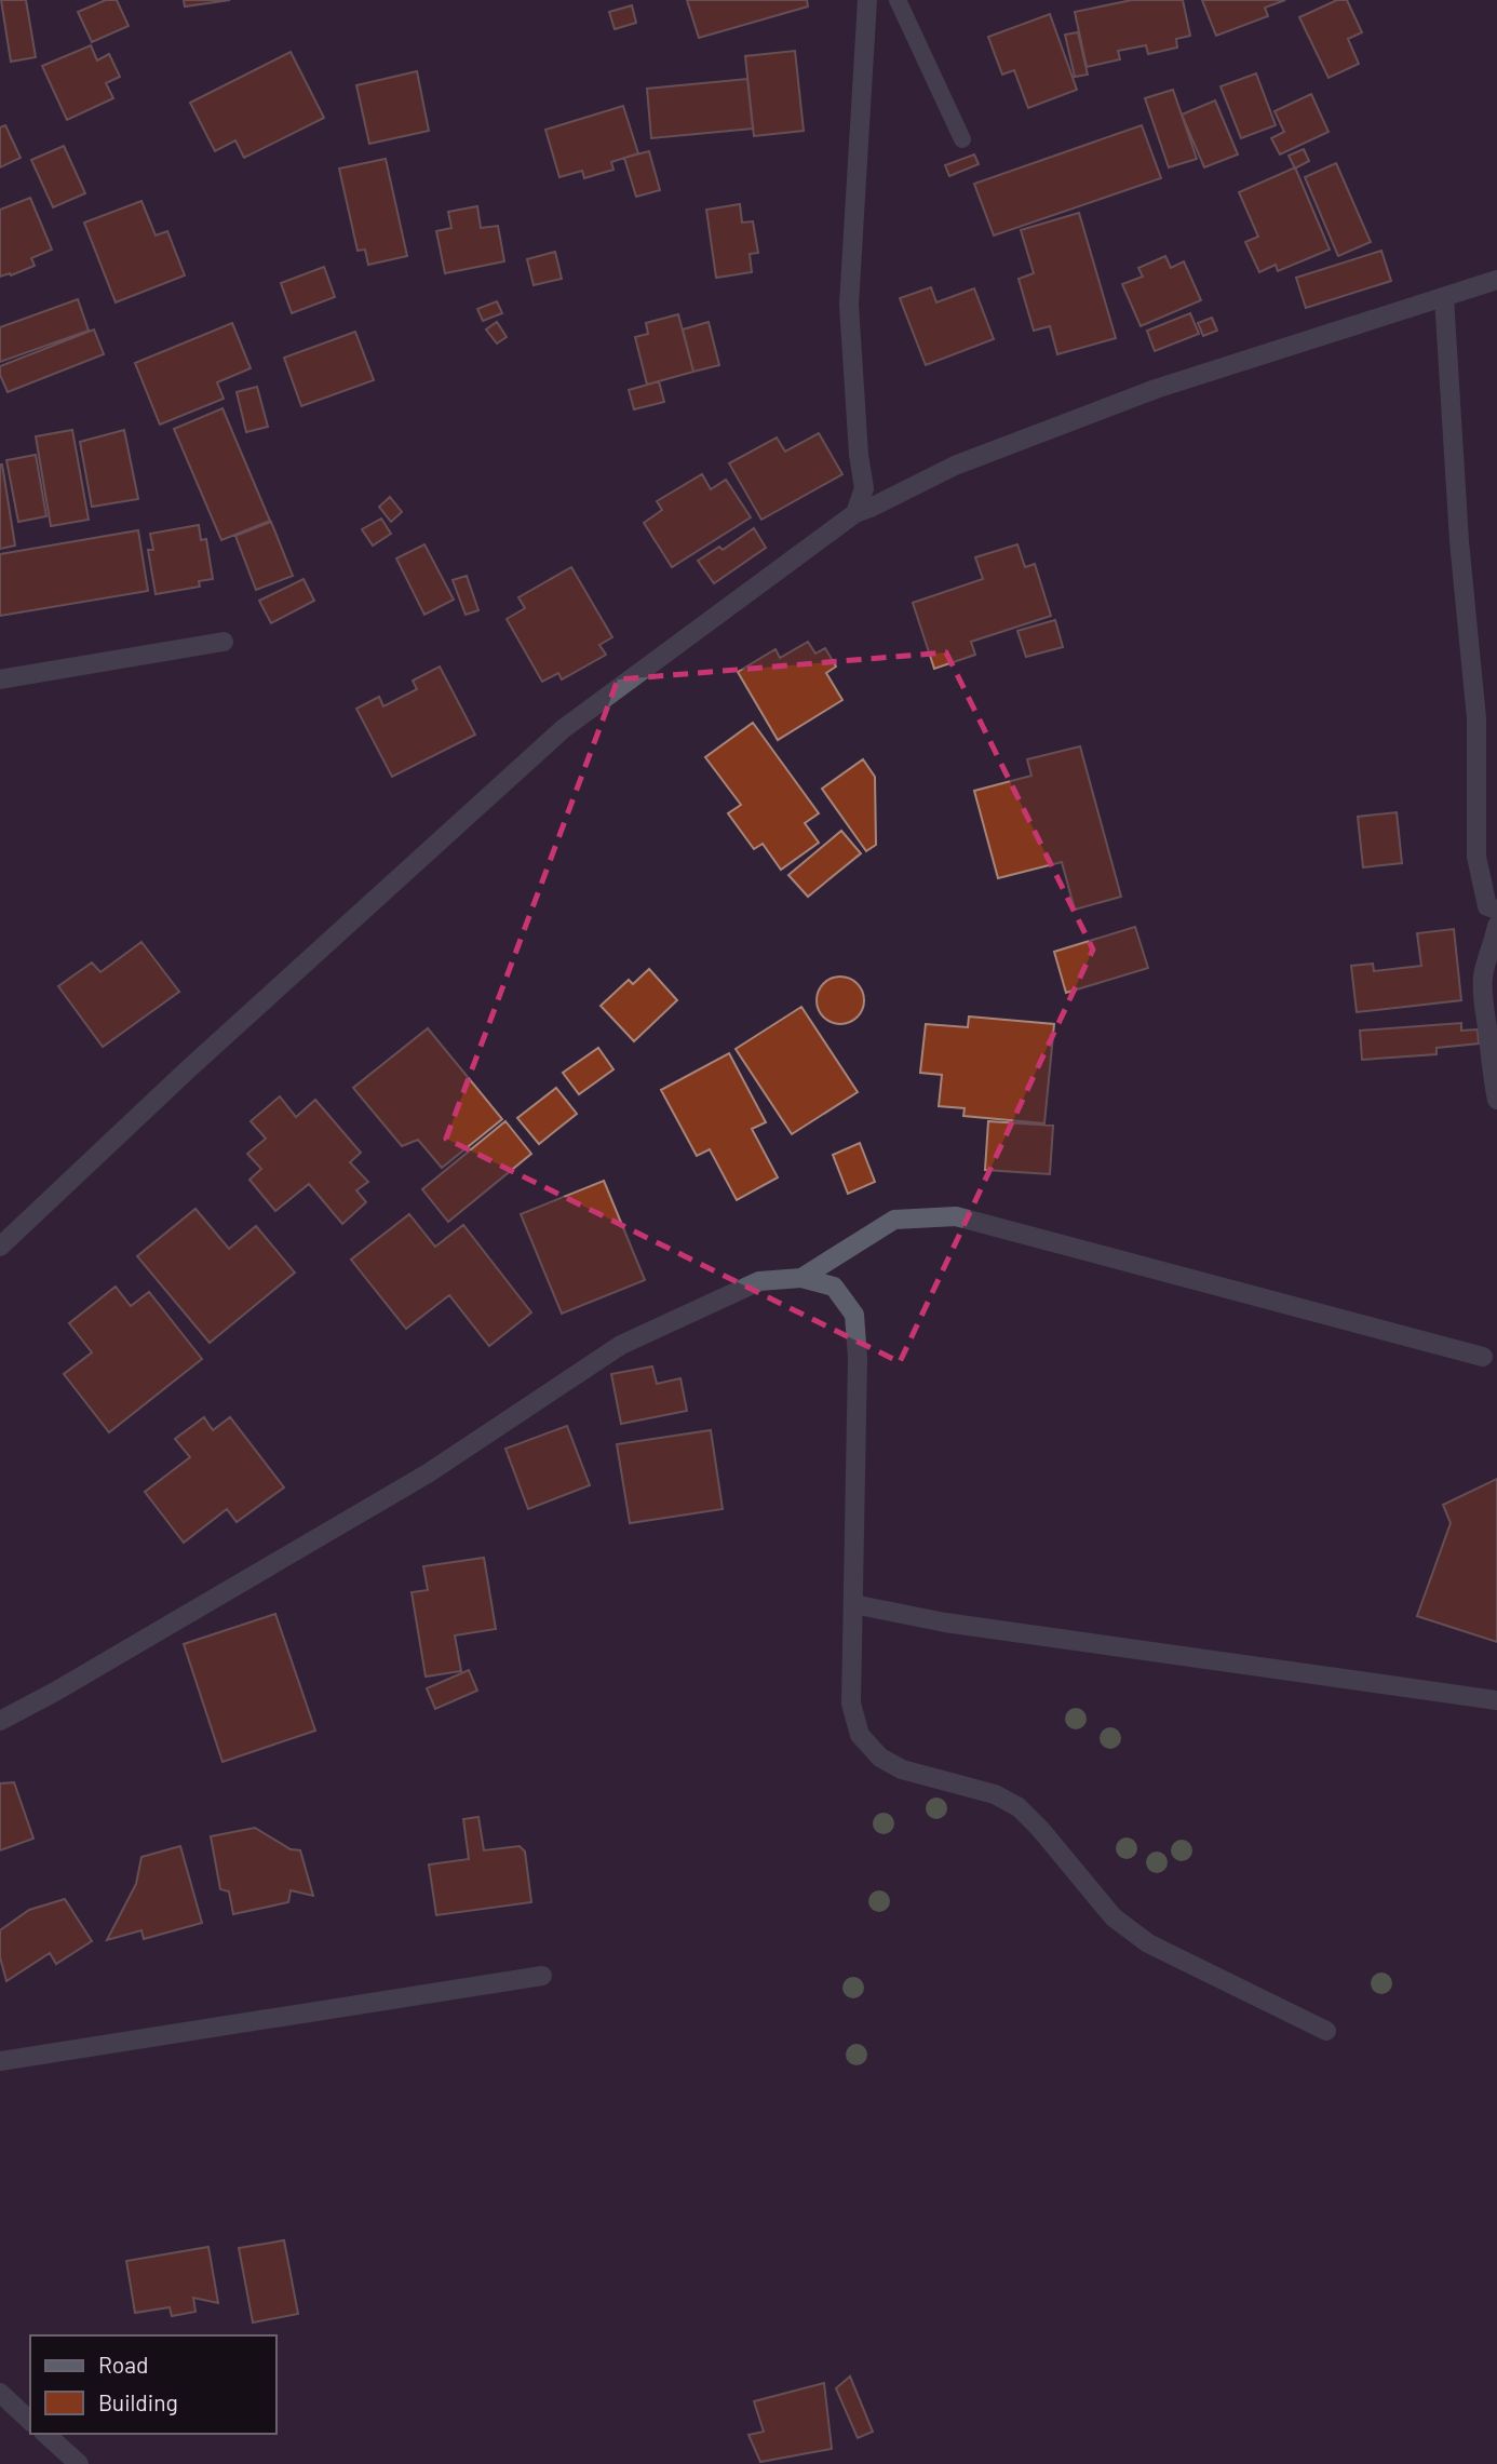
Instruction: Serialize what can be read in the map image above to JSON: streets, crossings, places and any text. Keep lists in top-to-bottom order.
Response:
{
  "legend": ["Road", "Building"]
}
